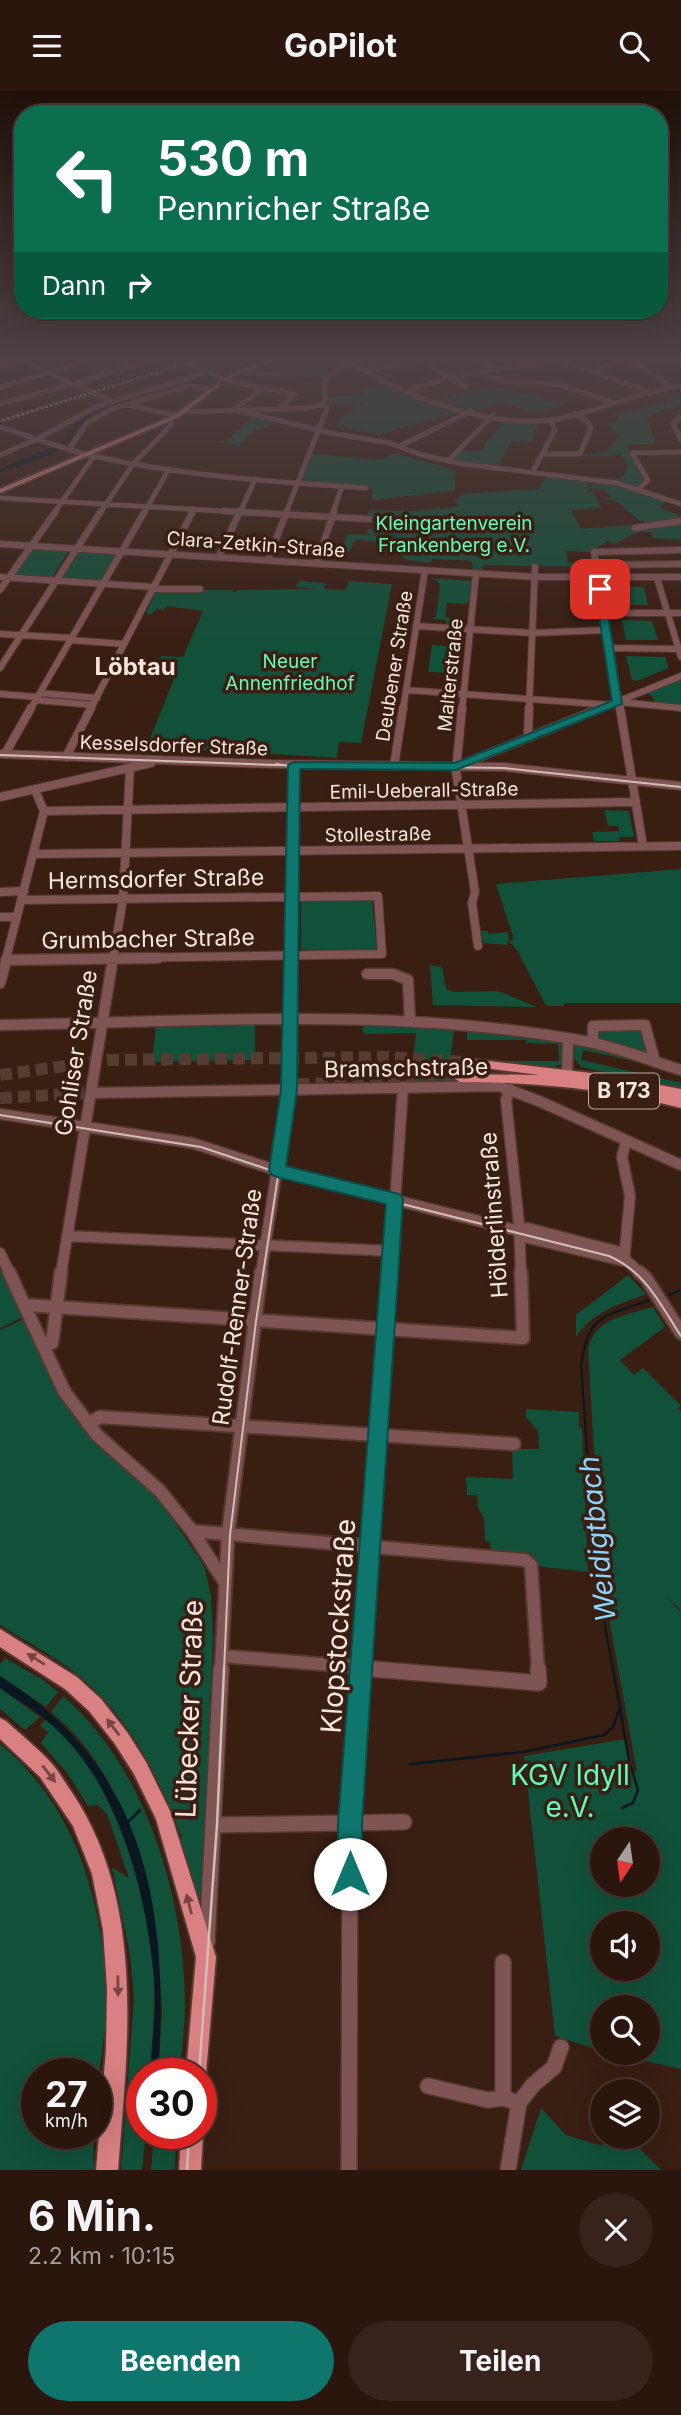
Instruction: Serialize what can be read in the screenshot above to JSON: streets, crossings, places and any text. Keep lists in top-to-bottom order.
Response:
{
  "streets": {
    "main road": ["B 173", "Lübecker Straße"],
    "street": [
      "Clara-Zetkin-Straße",
      "Deubener Straße",
      "Malterstraße",
      "Kesselsdorfer Straße",
      "Emil-Ueberall-Straße",
      "Stollestraße",
      "Hermsdorfer Straße",
      "Grumbacher Straße",
      "Gohliser Straße",
      "Bramschstraße",
      "Hölderlinstraße",
      "Rudolf-Renner-Straße",
      "Klopstockstraße"
    ]
  },
  "crossings": [
    ["Clara-Zetkin-Straße", "Deubener Straße"],
    ["Clara-Zetkin-Straße", "Malterstraße"],
    ["Deubener Straße", "Kesselsdorfer Straße"],
    ["Malterstraße", "Kesselsdorfer Straße"],
    ["Malterstraße", "Emil-Ueberall-Straße"],
    ["Malterstraße", "Stollestraße"],
    ["Emil-Ueberall-Straße", "Gohliser Straße"],
    ["Stollestraße", "Gohliser Straße"],
    ["Hermsdorfer Straße", "Grumbacher Straße"],
    ["Hermsdorfer Straße", "Gohliser Straße"],
    ["Hermsdorfer Straße", "Rudolf-Renner-Straße"],
    ["Grumbacher Straße", "Gohliser Straße"],
    ["Grumbacher Straße", "Rudolf-Renner-Straße"],
    ["Gohliser Straße", "Bramschstraße"],
    ["Bramschstraße", "Hölderlinstraße"],
    ["Bramschstraße", "Rudolf-Renner-Straße"],
    ["Bramschstraße", "Klopstockstraße"],
    ["Hölderlinstraße", "Klopstockstraße"],
    ["Rudolf-Renner-Straße", "Lübecker Straße"]
  ],
  "districts": ["Löbtau"],
  "water": ["Weidigtbach"],
  "parks": ["Kleingartenverein Frankenberg e.V.", "Neuer Annenfriedhof", "KGV Idyll e.V."],
  "north": "bottom",
  "page": {
    "header": "GoPilot",
    "turn": ["530 m", "Pennricher Straße"],
    "then": "Dann",
    "speed": "27 km/h",
    "limit": "30",
    "heading": ["6 Min.", "2.2 km · 10:15"],
    "buttons": ["Beenden", "Teilen"]
  }
}
